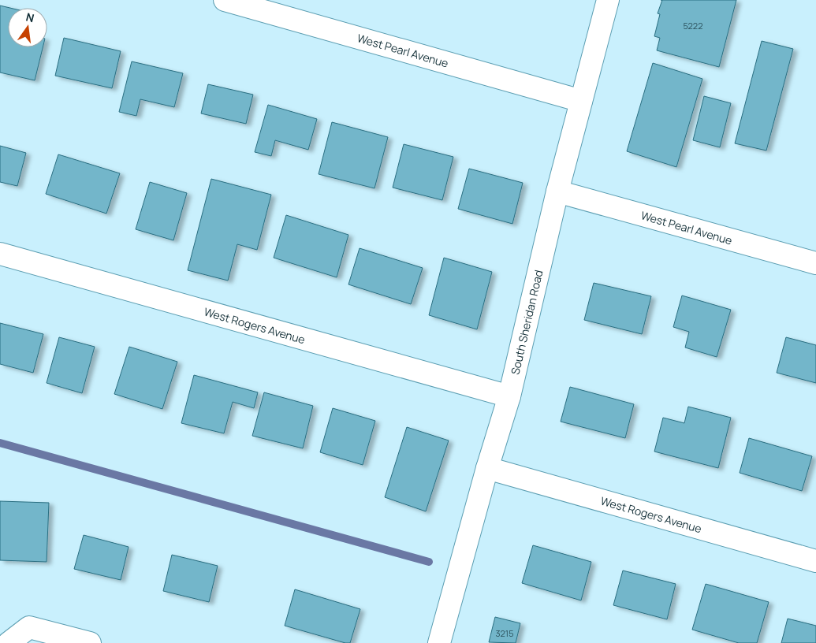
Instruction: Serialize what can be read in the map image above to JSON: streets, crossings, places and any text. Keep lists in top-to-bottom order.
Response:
{
  "streets": {
    "street": ["West Pearl Avenue", "South Sheridan Road", "West Rogers Avenue"]
  },
  "crossings": [
    ["West Pearl Avenue", "South Sheridan Road"],
    ["South Sheridan Road", "West Rogers Avenue"]
  ],
  "house_numbers": ["5222", "3215"],
  "north": "top"
}
